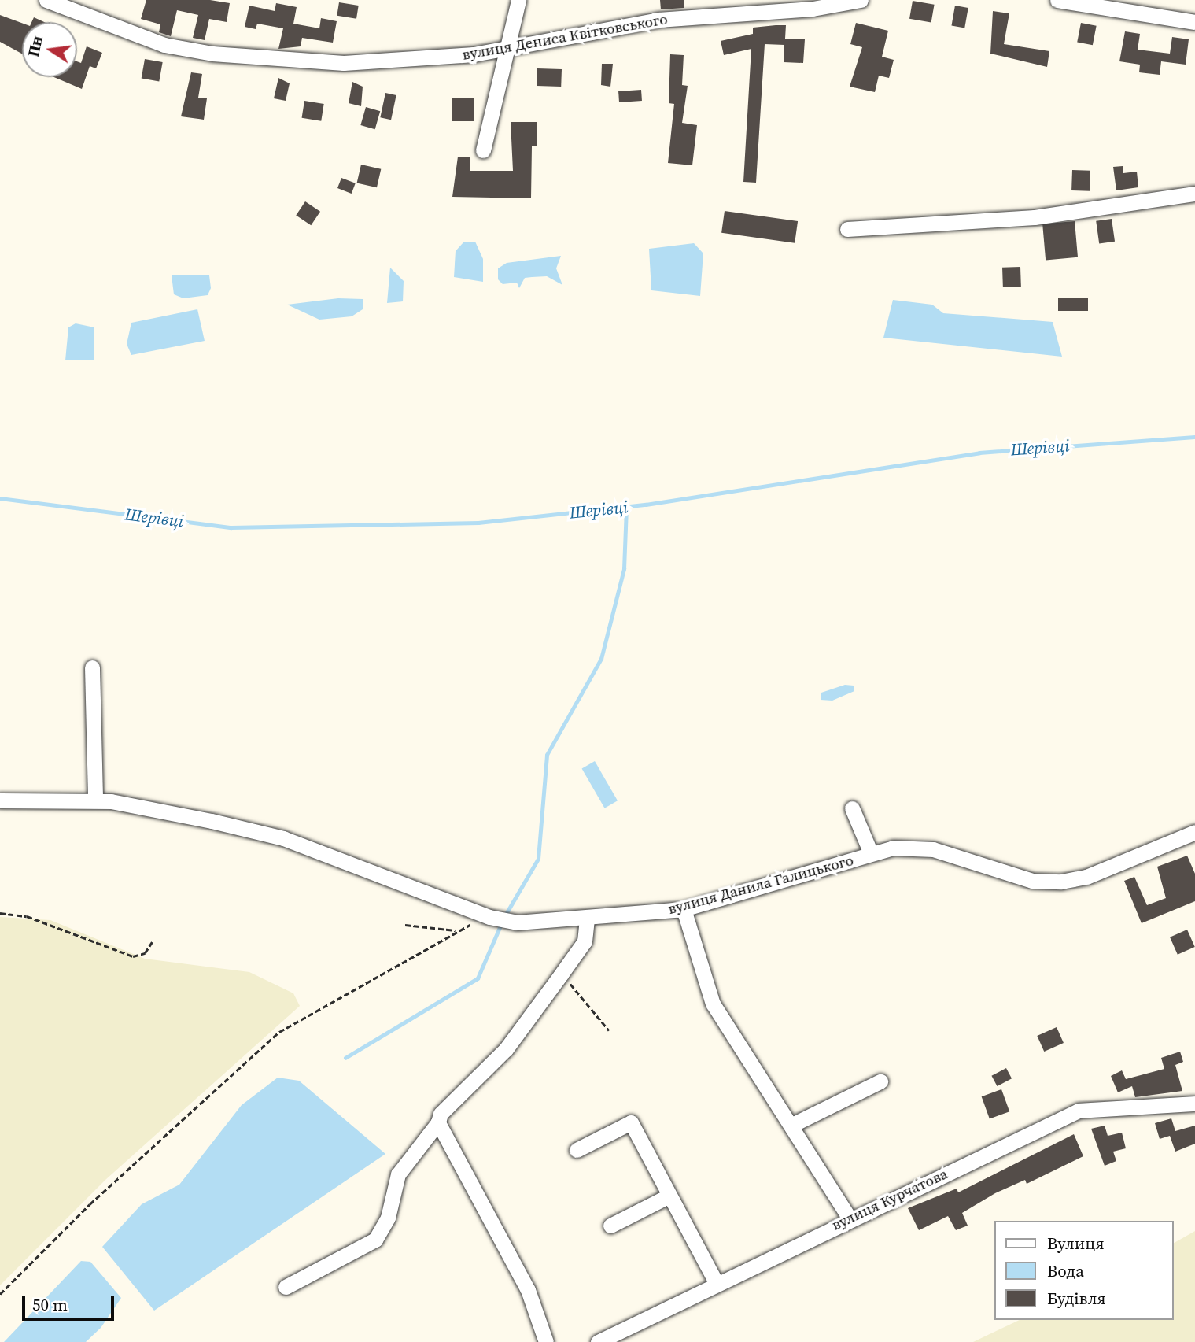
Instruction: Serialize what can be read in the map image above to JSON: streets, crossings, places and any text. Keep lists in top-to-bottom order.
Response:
{
  "streets": {
    "street": ["вулиця Дениса Квітковського", "вулиця Данила Галицького", "вулиця Курчатова"]
  },
  "water": ["Шерівці"],
  "legend": ["Вулиця", "Вода", "Будівля"],
  "scale_bar": "50 m",
  "north": "left"
}
